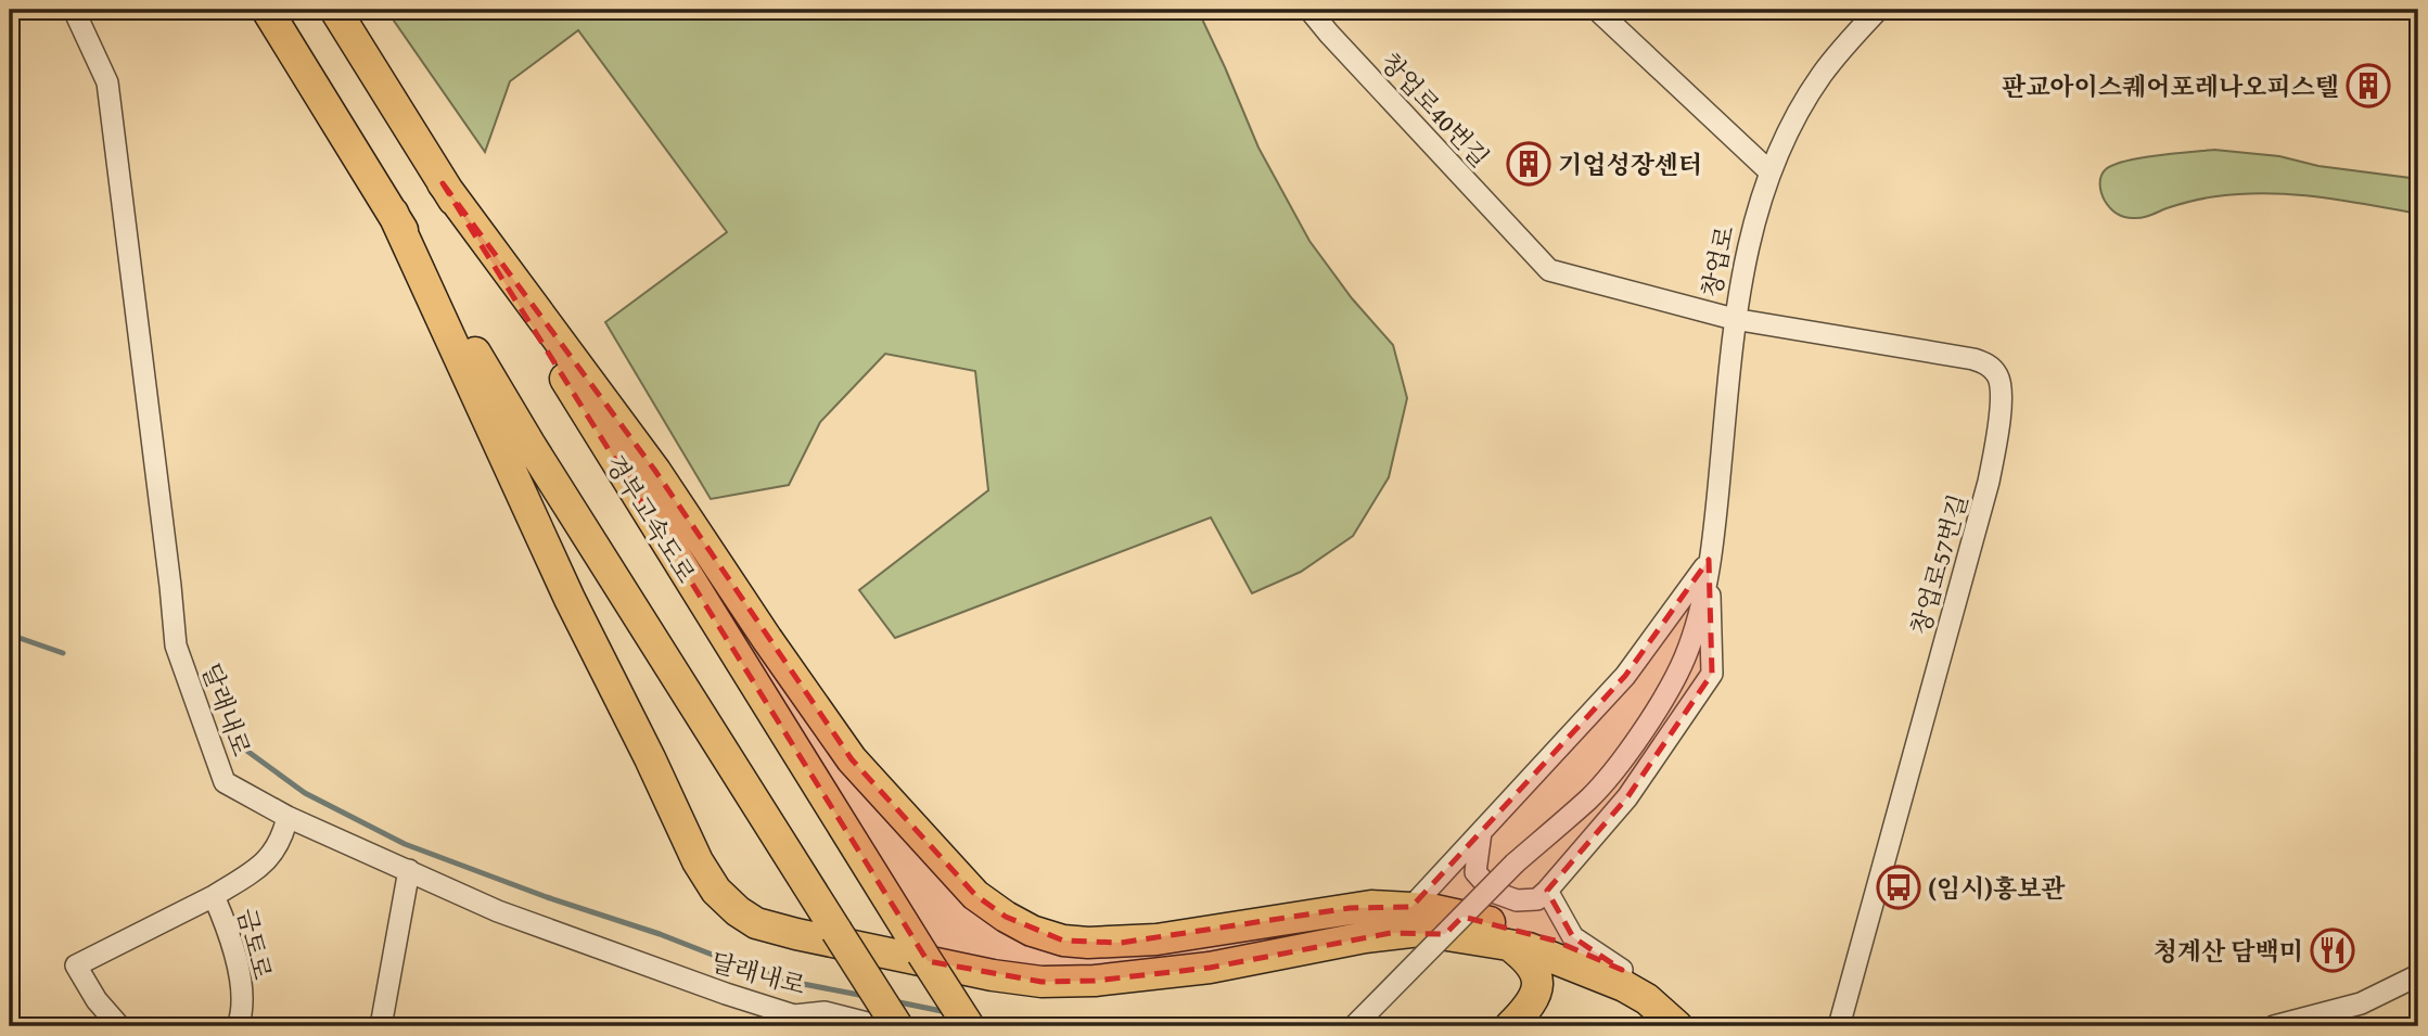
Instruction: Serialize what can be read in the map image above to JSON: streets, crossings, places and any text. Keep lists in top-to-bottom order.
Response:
{
  "streets": {
    "highway": ["경부고속도로"],
    "street": [
      "창업로40번길",
      "창업로",
      "창업로57번길",
      "달래내로",
      "금토로"
    ]
  },
  "crossings": [
    ["창업로40번길", "창업로"],
    ["창업로40번길", "창업로57번길"],
    ["창업로", "창업로57번길"],
    ["달래내로", "금토로"]
  ],
  "places": {
    "building": ["판교아이스퀘어포레나오피스텔", "기업성장센터"],
    "bus stop": ["(임시)홍보관"],
    "restaurant": ["청계산 담백미"]
  }
}
